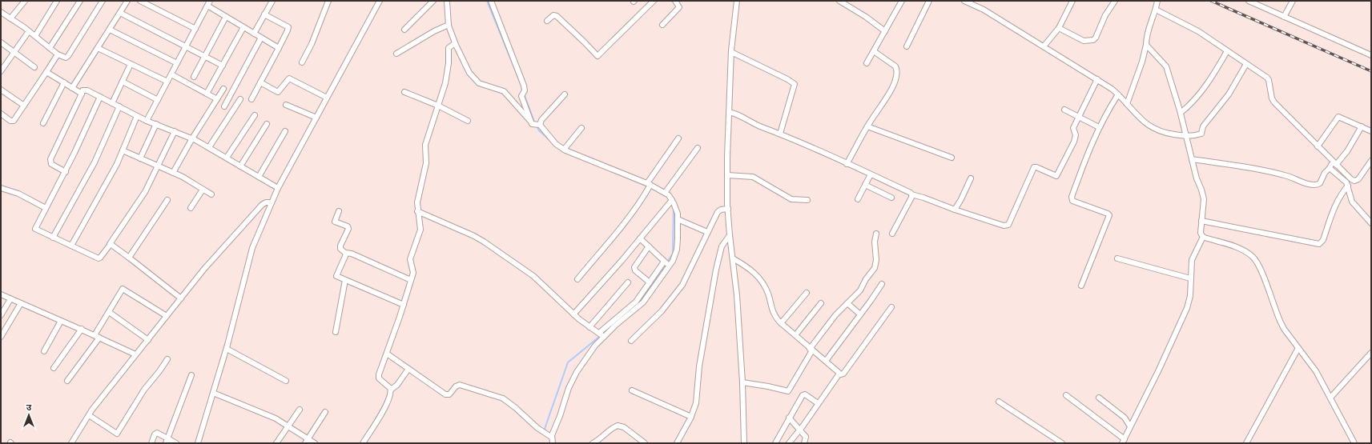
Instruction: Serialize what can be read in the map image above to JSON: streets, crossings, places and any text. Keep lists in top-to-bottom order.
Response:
{
  "north": "top"
}
